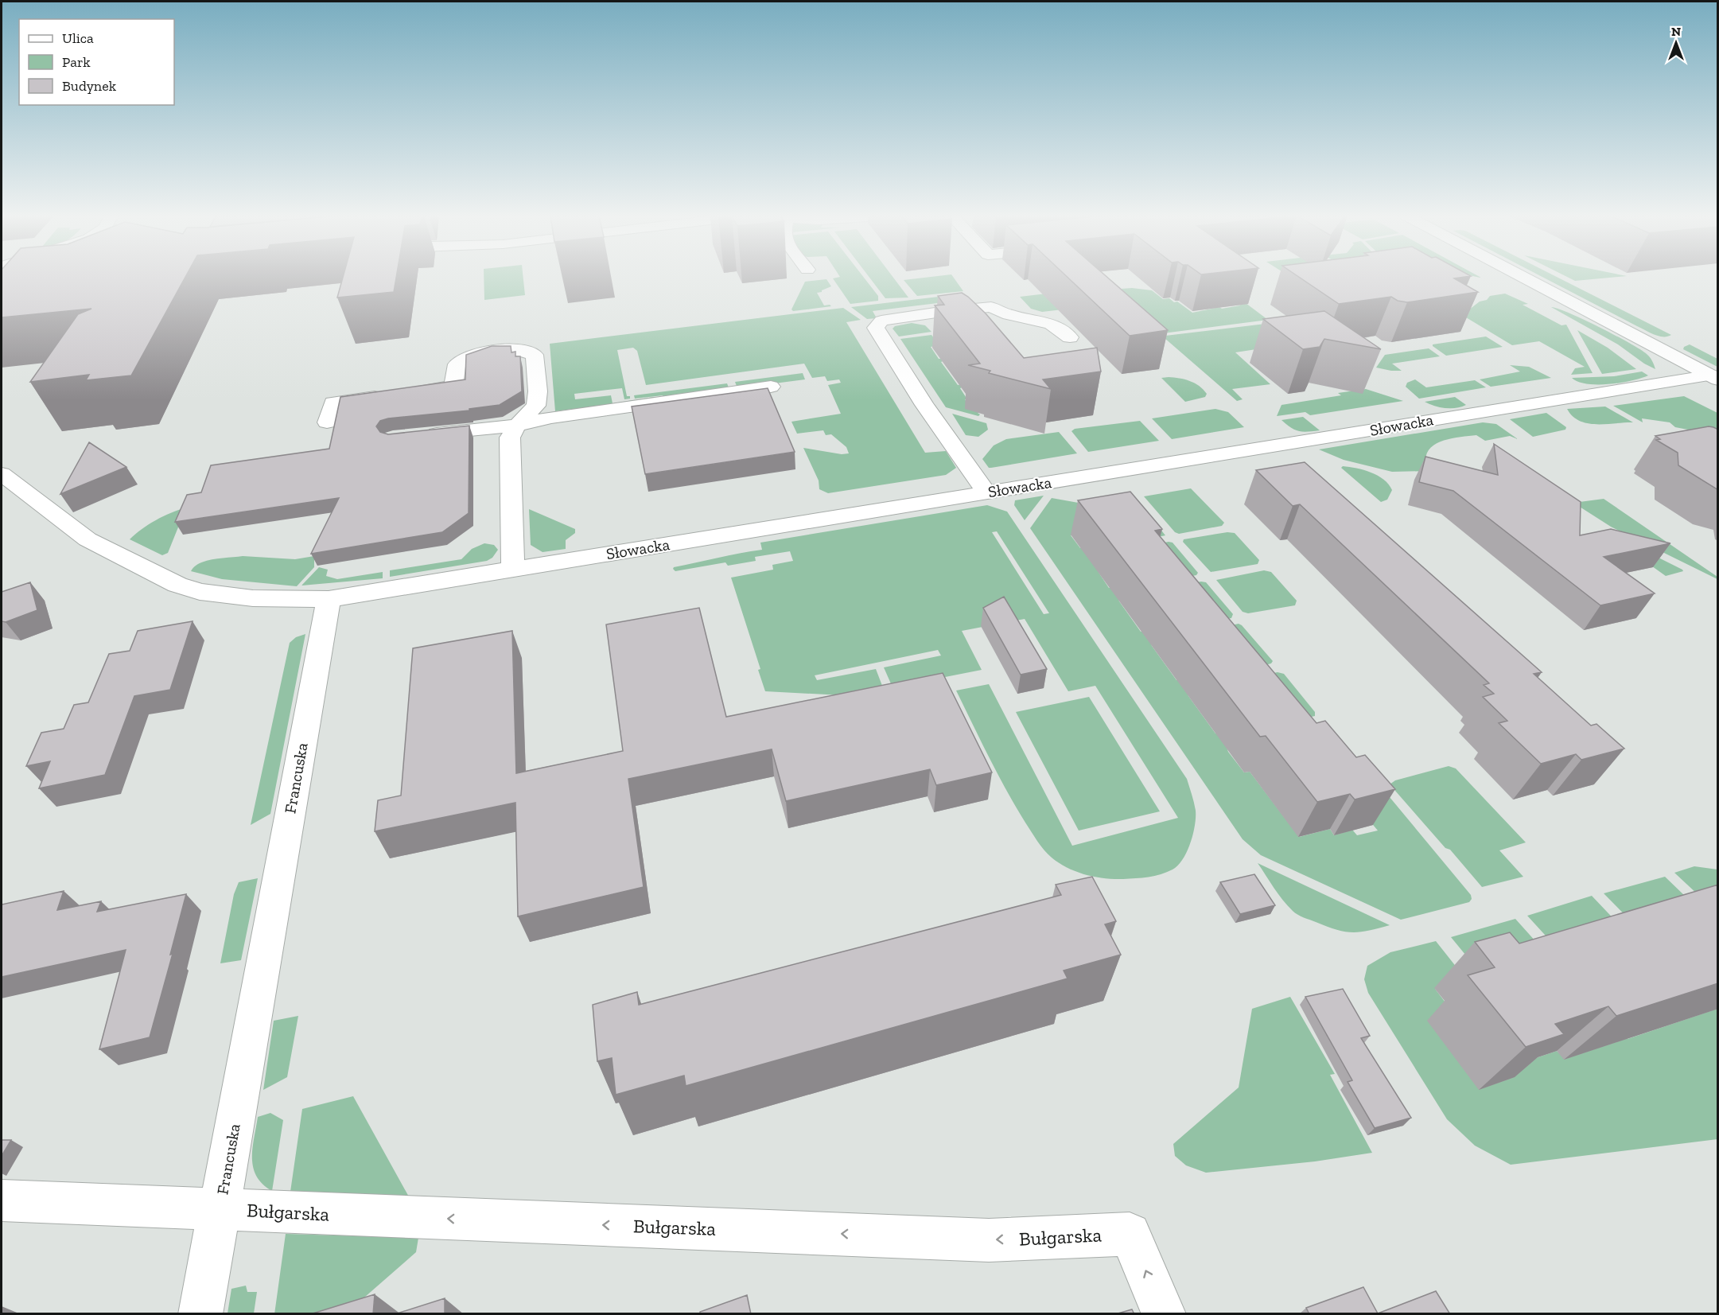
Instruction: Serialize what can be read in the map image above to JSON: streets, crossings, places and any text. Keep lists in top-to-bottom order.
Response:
{
  "streets": {
    "street": ["Słowacka", "Francuska", "Bułgarska"]
  },
  "crossings": [
    ["Słowacka", "Francuska"],
    ["Francuska", "Bułgarska"]
  ],
  "one_way": ["Bułgarska"],
  "legend": ["Ulica", "Park", "Budynek"],
  "north": "top"
}
